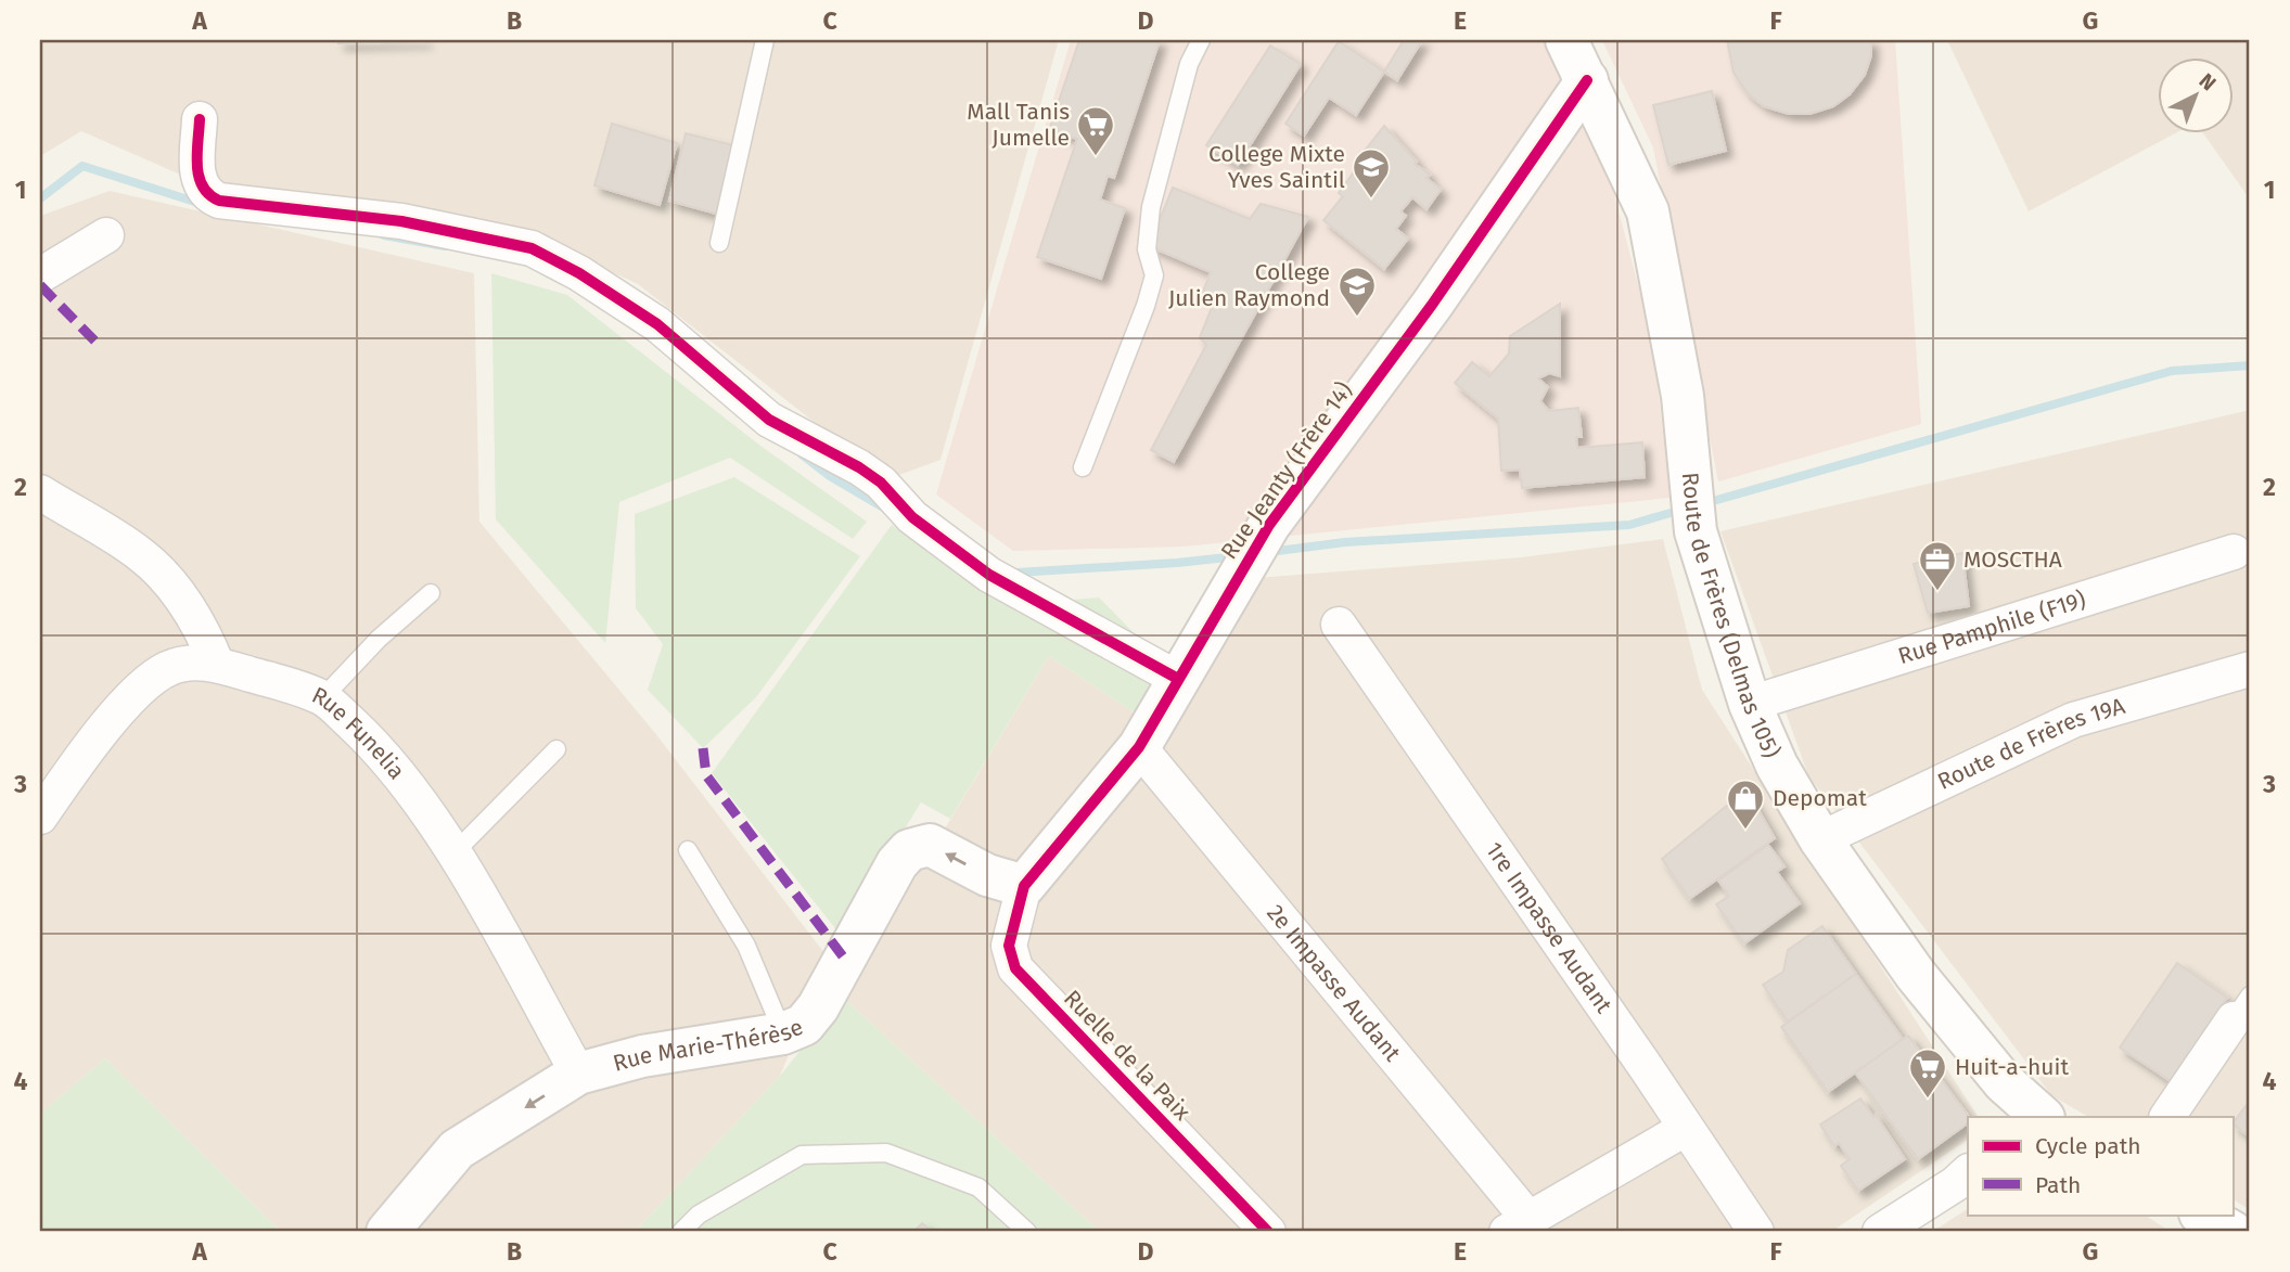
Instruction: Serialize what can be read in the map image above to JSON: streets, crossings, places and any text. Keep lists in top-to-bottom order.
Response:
{
  "streets": {
    "street": [
      "Rue Jeanty (Frère 14)",
      "Route de Frères (Delmas 105)",
      "Rue Pamphile (F19)",
      "Rue Funelia",
      "Route de Frères 19A",
      "1re Impasse Audant",
      "2e Impasse Audant",
      "Rue Marie-Thérèse",
      "Ruelle de la Paix"
    ]
  },
  "crossings": [
    ["Rue Jeanty (Frère 14)", "Route de Frères (Delmas 105)"],
    ["Rue Jeanty (Frère 14)", "2e Impasse Audant"],
    ["Rue Jeanty (Frère 14)", "Rue Marie-Thérèse"],
    ["Rue Jeanty (Frère 14)", "Ruelle de la Paix"],
    ["Route de Frères (Delmas 105)", "Rue Pamphile (F19)"],
    ["Route de Frères (Delmas 105)", "Route de Frères 19A"],
    ["Rue Funelia", "Rue Marie-Thérèse"],
    ["Rue Marie-Thérèse", "Ruelle de la Paix"]
  ],
  "one_way": ["Rue Marie-Thérèse"],
  "places": {
    "supermarket": ["Mall Tanis Jumelle", "Huit-a-huit"],
    "school or university": ["College Mixte Yves Saintil", "College Julien Raymond"],
    "office": ["MOSCTHA"],
    "shop": ["Depomat"]
  },
  "legend": ["Cycle path", "Path"],
  "north": "top right",
  "grid": {
    "columns": [
      "A",
      "B",
      "C",
      "D",
      "E",
      "F",
      "G"
    ],
    "rows": [
      "1",
      "2",
      "3",
      "4"
    ]
  }
}
